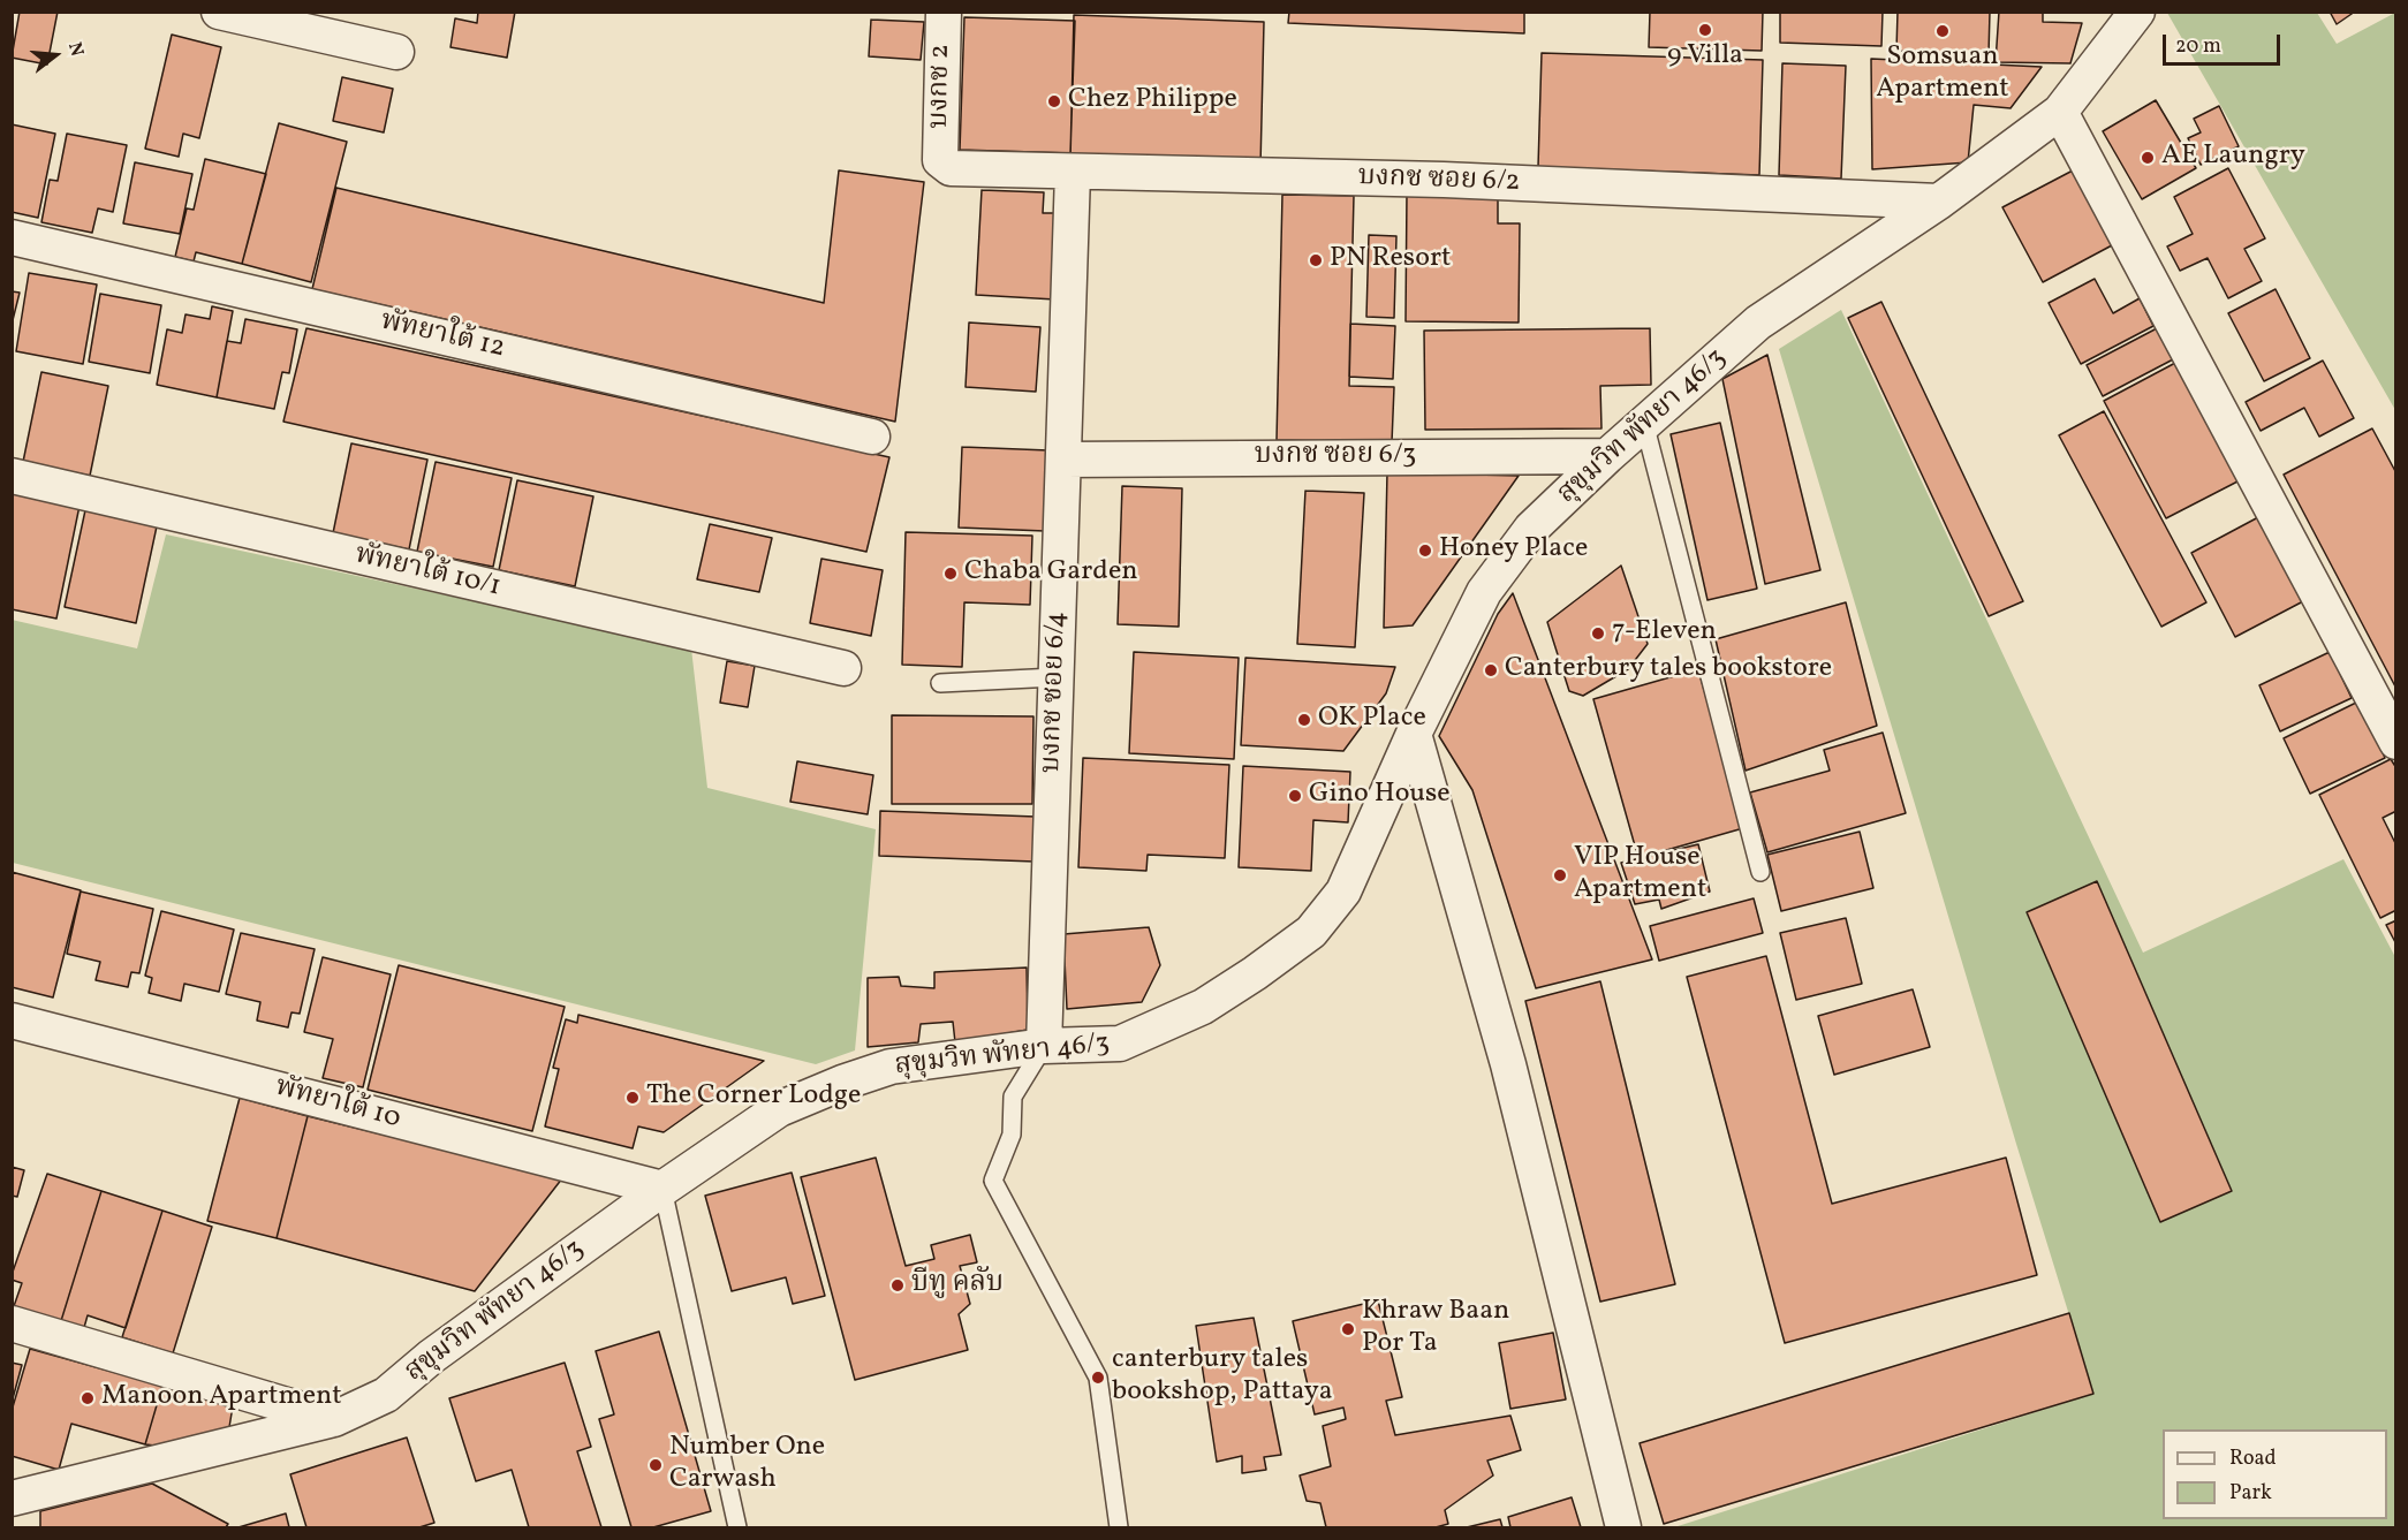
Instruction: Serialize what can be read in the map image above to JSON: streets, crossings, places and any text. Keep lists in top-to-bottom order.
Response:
{
  "streets": {
    "street": [
      "บงกช 2",
      "บงกช ซอย 6/2",
      "พัทยาใต้ 12",
      "สุขุมวิท พัทยา 46/3",
      "บงกช ซอย 6/3",
      "พัทยาใต้ 10/1",
      "บงกช ซอย 6/4",
      "พัทยาใต้ 10"
    ]
  },
  "crossings": [
    ["บงกช 2", "บงกช ซอย 6/2"],
    ["บงกช ซอย 6/2", "สุขุมวิท พัทยา 46/3"],
    ["บงกช ซอย 6/2", "บงกช ซอย 6/4"],
    ["สุขุมวิท พัทยา 46/3", "บงกช ซอย 6/3"],
    ["สุขุมวิท พัทยา 46/3", "บงกช ซอย 6/4"],
    ["สุขุมวิท พัทยา 46/3", "พัทยาใต้ 10"],
    ["บงกช ซอย 6/3", "บงกช ซอย 6/4"]
  ],
  "places": [
    "9 Villa",
    "Somsuan Apartment",
    "Chez Philippe",
    "AE Laungry",
    "PN Resort",
    "Honey Place",
    "Chaba Garden",
    "7-Eleven",
    "Canterbury tales bookstore",
    "OK Place",
    "Gino House",
    "VIP House Apartment",
    "The Corner Lodge",
    "บีทู คลับ",
    "Khraw Baan Por Ta",
    "canterbury tales bookshop, Pattaya",
    "Manoon Apartment",
    "Number One Carwash"
  ],
  "legend": ["Road", "Park"],
  "scale_bar": "20 m",
  "north": "right"
}
